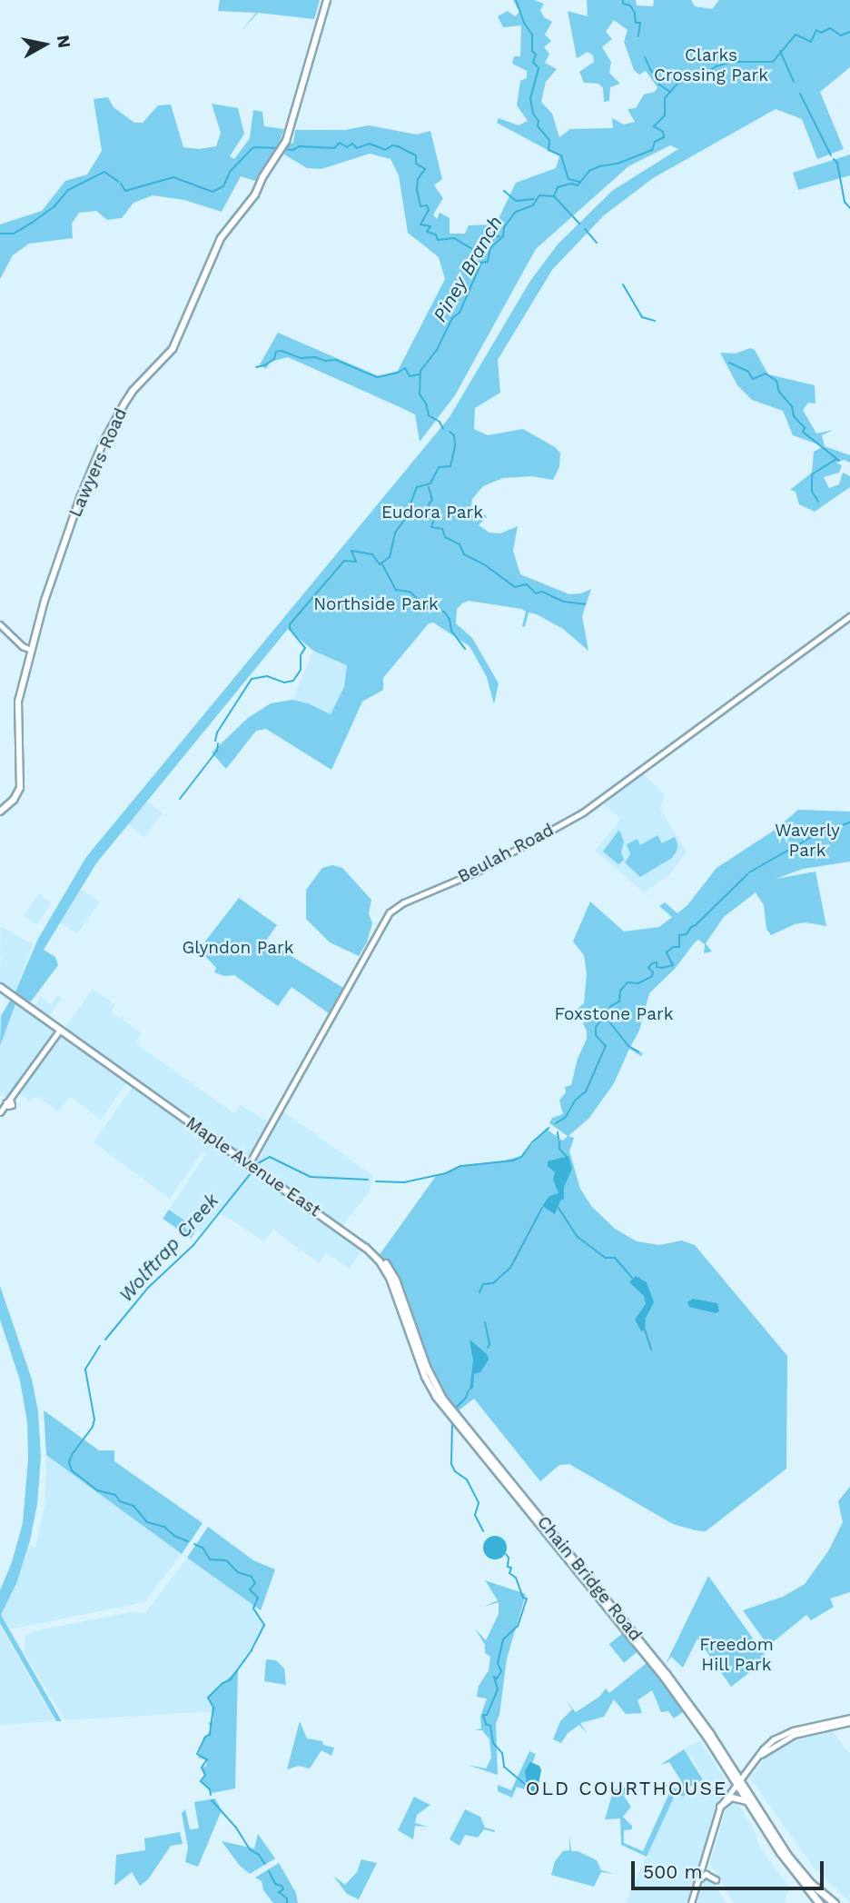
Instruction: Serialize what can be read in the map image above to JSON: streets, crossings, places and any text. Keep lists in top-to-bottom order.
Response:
{
  "streets": {
    "main road": [
      "Lawyers Road",
      "Beulah Road",
      "Maple Avenue East",
      "Chain Bridge Road"
    ]
  },
  "crossings": [
    ["Beulah Road", "Maple Avenue East"],
    ["Maple Avenue East", "Chain Bridge Road"]
  ],
  "districts": ["OLD COURTHOUSE"],
  "water": ["Piney Branch", "Wolftrap Creek"],
  "parks": [
    "Clarks Crossing Park",
    "Eudora Park",
    "Northside Park",
    "Waverly Park",
    "Glyndon Park",
    "Foxstone Park",
    "Freedom Hill Park"
  ],
  "scale_bar": "500 m",
  "north": "right"
}
